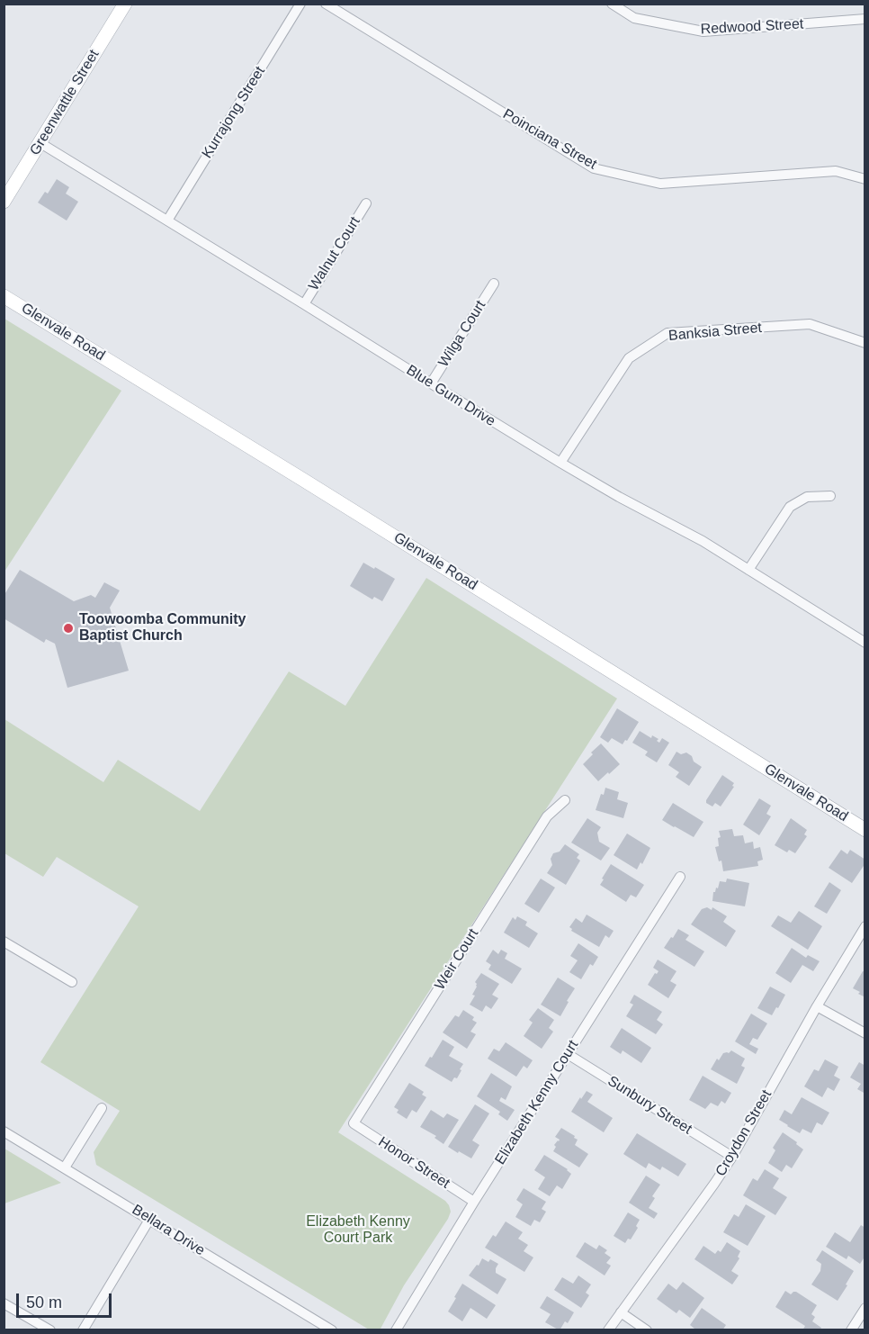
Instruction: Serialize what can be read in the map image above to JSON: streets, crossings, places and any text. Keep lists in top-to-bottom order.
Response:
{
  "streets": {
    "street": [
      "Redwood Street",
      "Greenwattle Street",
      "Kurrajong Street",
      "Poinciana Street",
      "Walnut Court",
      "Glenvale Road",
      "Banksia Street",
      "Wilga Court",
      "Blue Gum Drive",
      "Weir Court",
      "Elizabeth Kenny Court",
      "Sunbury Street",
      "Croydon Street",
      "Honor Street",
      "Bellara Drive"
    ]
  },
  "crossings": [
    ["Greenwattle Street", "Blue Gum Drive"],
    ["Kurrajong Street", "Blue Gum Drive"],
    ["Walnut Court", "Blue Gum Drive"],
    ["Banksia Street", "Blue Gum Drive"],
    ["Wilga Court", "Blue Gum Drive"],
    ["Weir Court", "Honor Street"],
    ["Elizabeth Kenny Court", "Sunbury Street"],
    ["Elizabeth Kenny Court", "Honor Street"],
    ["Sunbury Street", "Croydon Street"]
  ],
  "parks": ["Elizabeth Kenny Court Park"],
  "places": ["Toowoomba Community Baptist Church"],
  "scale_bar": "50 m"
}
